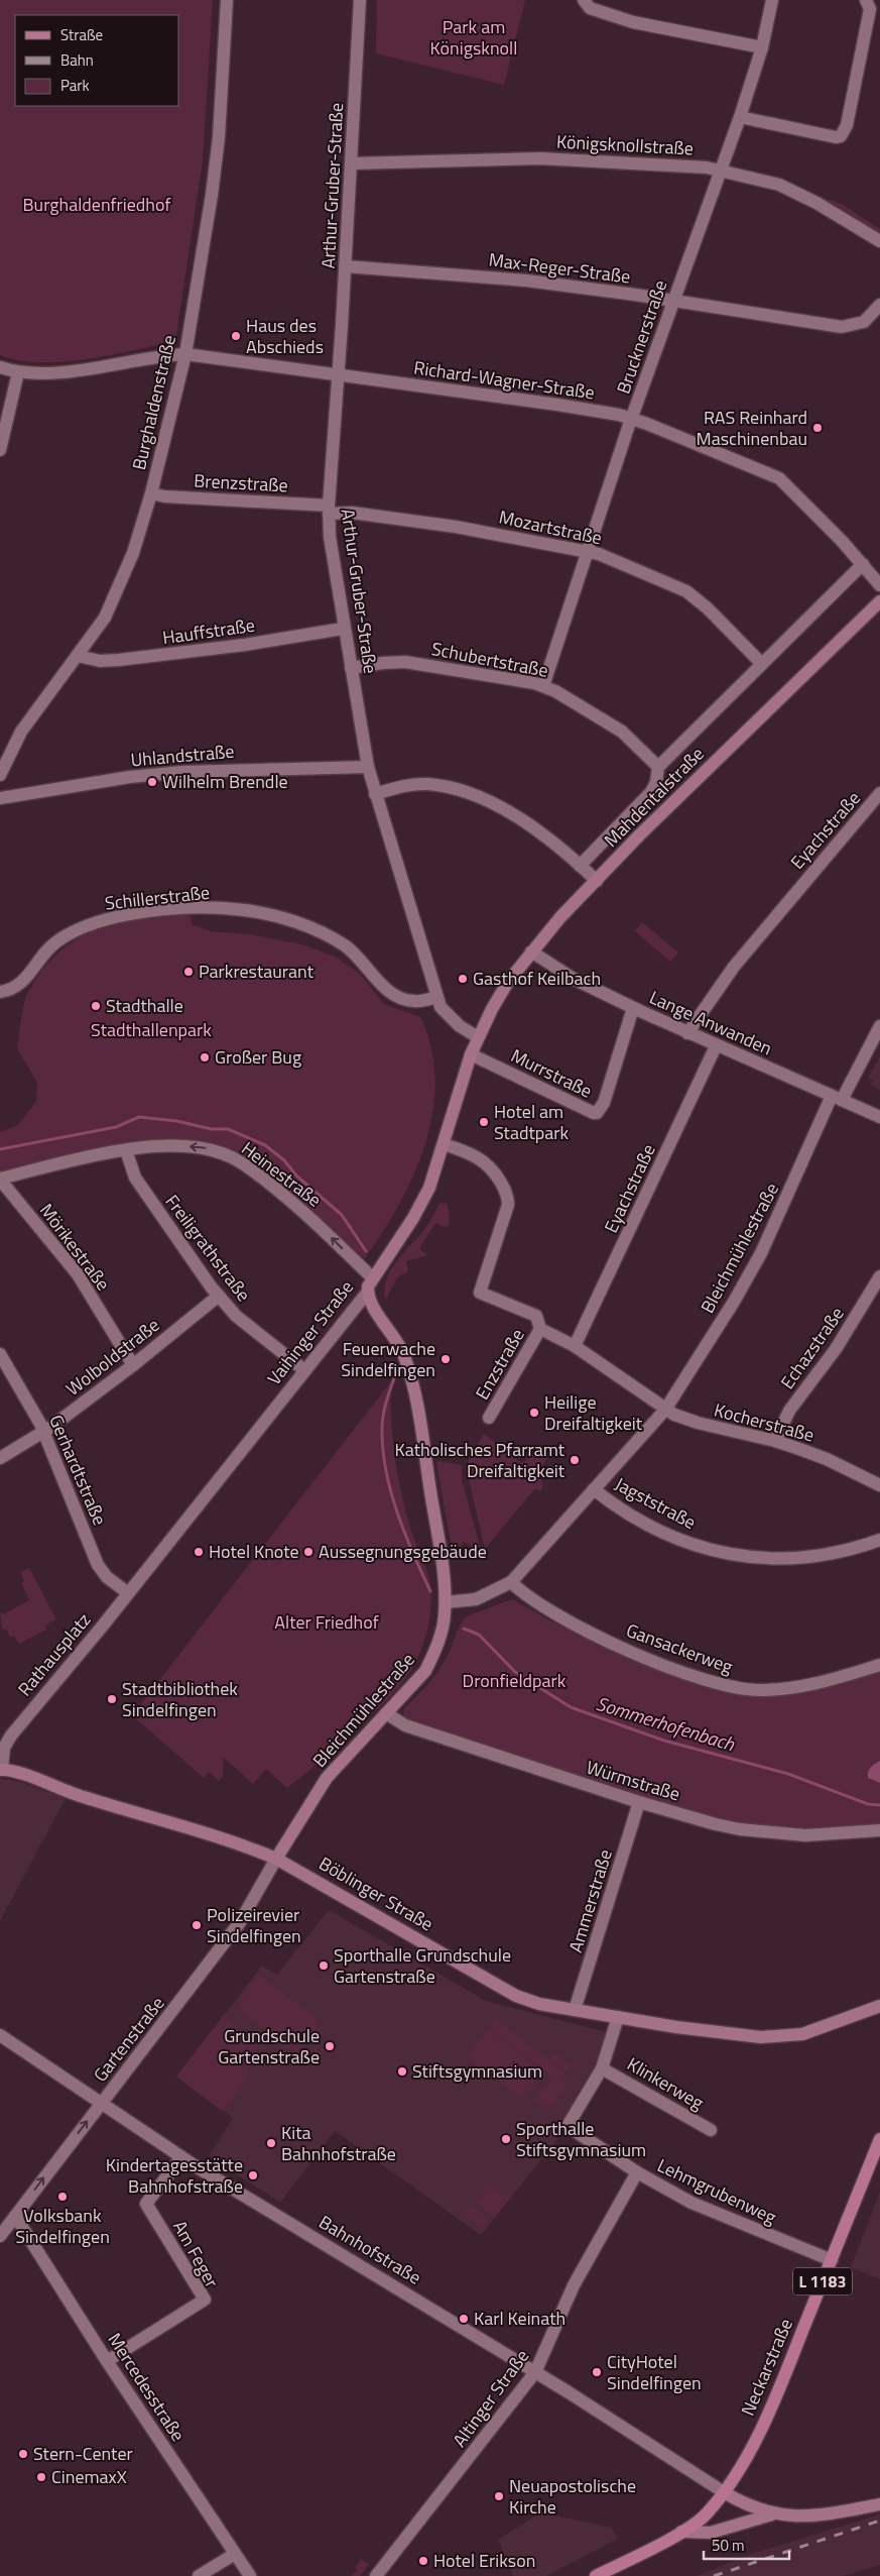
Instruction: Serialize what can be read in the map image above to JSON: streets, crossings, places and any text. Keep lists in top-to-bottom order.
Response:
{
  "streets": {
    "main road": [
      "Mahdentalstraße",
      "Bleichmühlestraße",
      "Vaihinger Straße",
      "Böblinger Straße",
      "L 1183",
      "Neckarstraße"
    ],
    "street": [
      "Königsknollstraße",
      "Arthur-Gruber-Straße",
      "Max-Reger-Straße",
      "Brucknerstraße",
      "Richard-Wagner-Straße",
      "Burghaldenstraße",
      "Brenzstraße",
      "Mozartstraße",
      "Hauffstraße",
      "Schubertstraße",
      "Uhlandstraße",
      "Eyachstraße",
      "Schillerstraße",
      "Lange Anwanden",
      "Murrstraße",
      "Heinestraße",
      "Mörikestraße",
      "Freiligrathstraße",
      "Echazstraße",
      "Wolboldstraße",
      "Enzstraße",
      "Kocherstraße",
      "Gerhardtstraße",
      "Jagststraße",
      "Gansackerweg",
      "Rathausplatz",
      "Würmstraße",
      "Ammerstraße",
      "Gartenstraße",
      "Klinkerweg",
      "Lehmgrubenweg",
      "Bahnhofstraße",
      "Am Feger",
      "Mercedesstraße",
      "Altinger Straße"
    ]
  },
  "crossings": [
    ["Königsknollstraße", "Arthur-Gruber-Straße"],
    ["Königsknollstraße", "Brucknerstraße"],
    ["Arthur-Gruber-Straße", "Max-Reger-Straße"],
    ["Arthur-Gruber-Straße", "Richard-Wagner-Straße"],
    ["Arthur-Gruber-Straße", "Brenzstraße"],
    ["Arthur-Gruber-Straße", "Mozartstraße"],
    ["Arthur-Gruber-Straße", "Hauffstraße"],
    ["Arthur-Gruber-Straße", "Schubertstraße"],
    ["Arthur-Gruber-Straße", "Uhlandstraße"],
    ["Arthur-Gruber-Straße", "Mahdentalstraße"],
    ["Arthur-Gruber-Straße", "Schillerstraße"],
    ["Arthur-Gruber-Straße", "Vaihinger Straße"],
    ["Max-Reger-Straße", "Brucknerstraße"],
    ["Brucknerstraße", "Richard-Wagner-Straße"],
    ["Brucknerstraße", "Mozartstraße"],
    ["Brucknerstraße", "Schubertstraße"],
    ["Richard-Wagner-Straße", "Burghaldenstraße"],
    ["Richard-Wagner-Straße", "Mahdentalstraße"],
    ["Burghaldenstraße", "Brenzstraße"],
    ["Burghaldenstraße", "Hauffstraße"],
    ["Brenzstraße", "Mozartstraße"],
    ["Mozartstraße", "Mahdentalstraße"],
    ["Schubertstraße", "Mahdentalstraße"],
    ["Mahdentalstraße", "Lange Anwanden"],
    ["Mahdentalstraße", "Vaihinger Straße"],
    ["Eyachstraße", "Lange Anwanden"],
    ["Lange Anwanden", "Murrstraße"],
    ["Lange Anwanden", "Bleichmühlestraße"],
    ["Murrstraße", "Vaihinger Straße"],
    ["Heinestraße", "Mörikestraße"],
    ["Heinestraße", "Freiligrathstraße"],
    ["Heinestraße", "Vaihinger Straße"],
    ["Mörikestraße", "Wolboldstraße"],
    ["Freiligrathstraße", "Vaihinger Straße"],
    ["Freiligrathstraße", "Wolboldstraße"],
    ["Bleichmühlestraße", "Kocherstraße"],
    ["Bleichmühlestraße", "Jagststraße"],
    ["Bleichmühlestraße", "Gansackerweg"],
    ["Bleichmühlestraße", "Würmstraße"],
    ["Bleichmühlestraße", "Böblinger Straße"],
    ["Bleichmühlestraße", "Gartenstraße"],
    ["Vaihinger Straße", "Gerhardtstraße"],
    ["Vaihinger Straße", "Rathausplatz"],
    ["Echazstraße", "Kocherstraße"],
    ["Wolboldstraße", "Gerhardtstraße"],
    ["Gerhardtstraße", "Rathausplatz"],
    ["Rathausplatz", "Böblinger Straße"],
    ["Würmstraße", "Ammerstraße"],
    ["Böblinger Straße", "Ammerstraße"],
    ["Böblinger Straße", "Gartenstraße"],
    ["Böblinger Straße", "Lehmgrubenweg"],
    ["Gartenstraße", "Bahnhofstraße"],
    ["Gartenstraße", "Mercedesstraße"],
    ["Klinkerweg", "Lehmgrubenweg"],
    ["Lehmgrubenweg", "Neckarstraße"],
    ["Lehmgrubenweg", "Altinger Straße"],
    ["Bahnhofstraße", "Am Feger"],
    ["Bahnhofstraße", "L 1183"],
    ["Bahnhofstraße", "Neckarstraße"],
    ["Bahnhofstraße", "Altinger Straße"],
    ["Am Feger", "Mercedesstraße"],
    ["L 1183", "Neckarstraße"]
  ],
  "one_way": ["Heinestraße"],
  "water": ["Sommerhofenbach"],
  "parks": [
    "Park am Königsknoll",
    "Burghaldenfriedhof",
    "Stadthallenpark",
    "Alter Friedhof",
    "Dronfieldpark"
  ],
  "places": [
    "Haus des Abschieds",
    "RAS Reinhard Maschinenbau",
    "Wilhelm Brendle",
    "Parkrestaurant",
    "Gasthof Keilbach",
    "Stadthalle",
    "Großer Bug",
    "Hotel am Stadtpark",
    "Feuerwache Sindelfingen",
    "Heilige Dreifaltigkeit",
    "Katholisches Pfarramt Dreifaltigkeit",
    "Hotel Knote",
    "Aussegnungsgebäude",
    "Stadtbibliothek Sindelfingen",
    "Polizeirevier Sindelfingen",
    "Sporthalle Grundschule Gartenstraße",
    "Grundschule Gartenstraße",
    "Stiftsgymnasium",
    "Sporthalle Stiftsgymnasium",
    "Kita Bahnhofstraße",
    "Kindertagesstätte Bahnhofstraße",
    "Volksbank Sindelfingen",
    "Karl Keinath",
    "CityHotel Sindelfingen",
    "Stern-Center",
    "CinemaxX",
    "Neuapostolische Kirche",
    "Hotel Erikson"
  ],
  "legend": ["Straße", "Bahn", "Park"],
  "scale_bar": "50 m"
}
